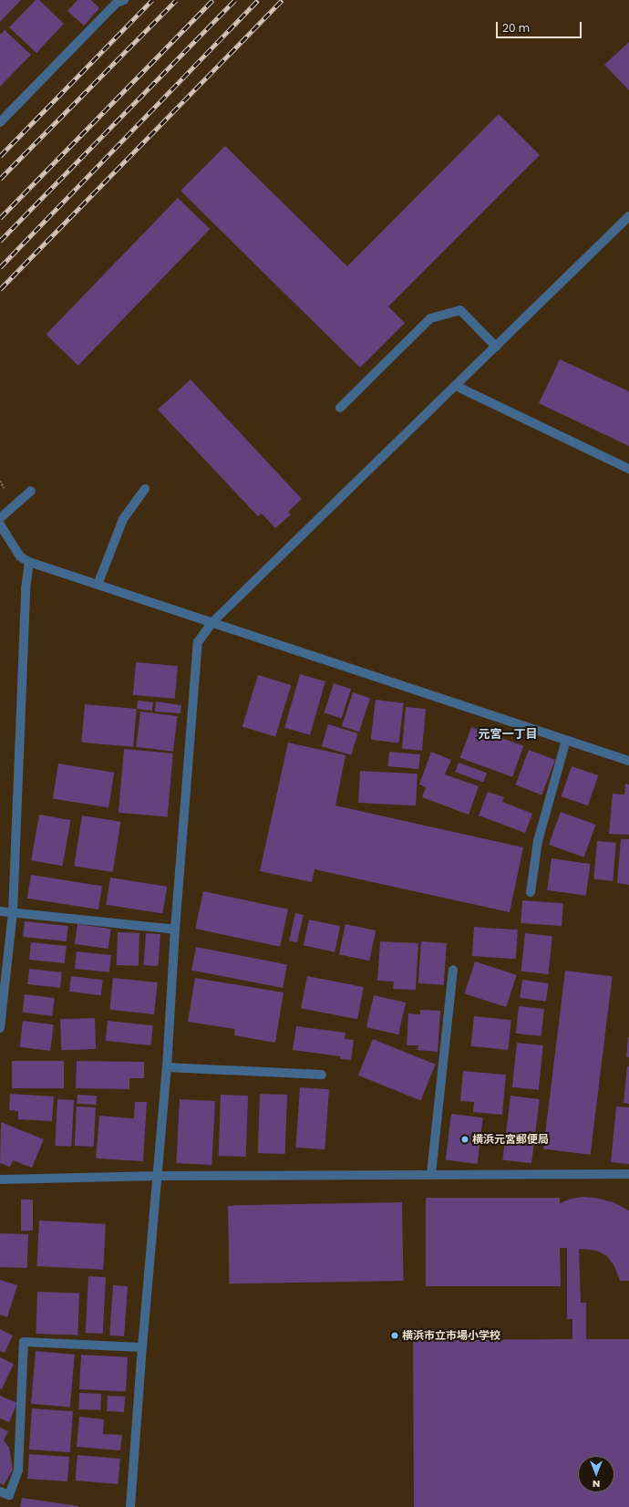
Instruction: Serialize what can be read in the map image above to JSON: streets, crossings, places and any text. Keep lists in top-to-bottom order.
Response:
{
  "districts": ["元宮一丁目"],
  "places": ["横浜元宮郵便局", "横浜市立市場小学校"],
  "scale_bar": "20 m",
  "north": "bottom"
}
